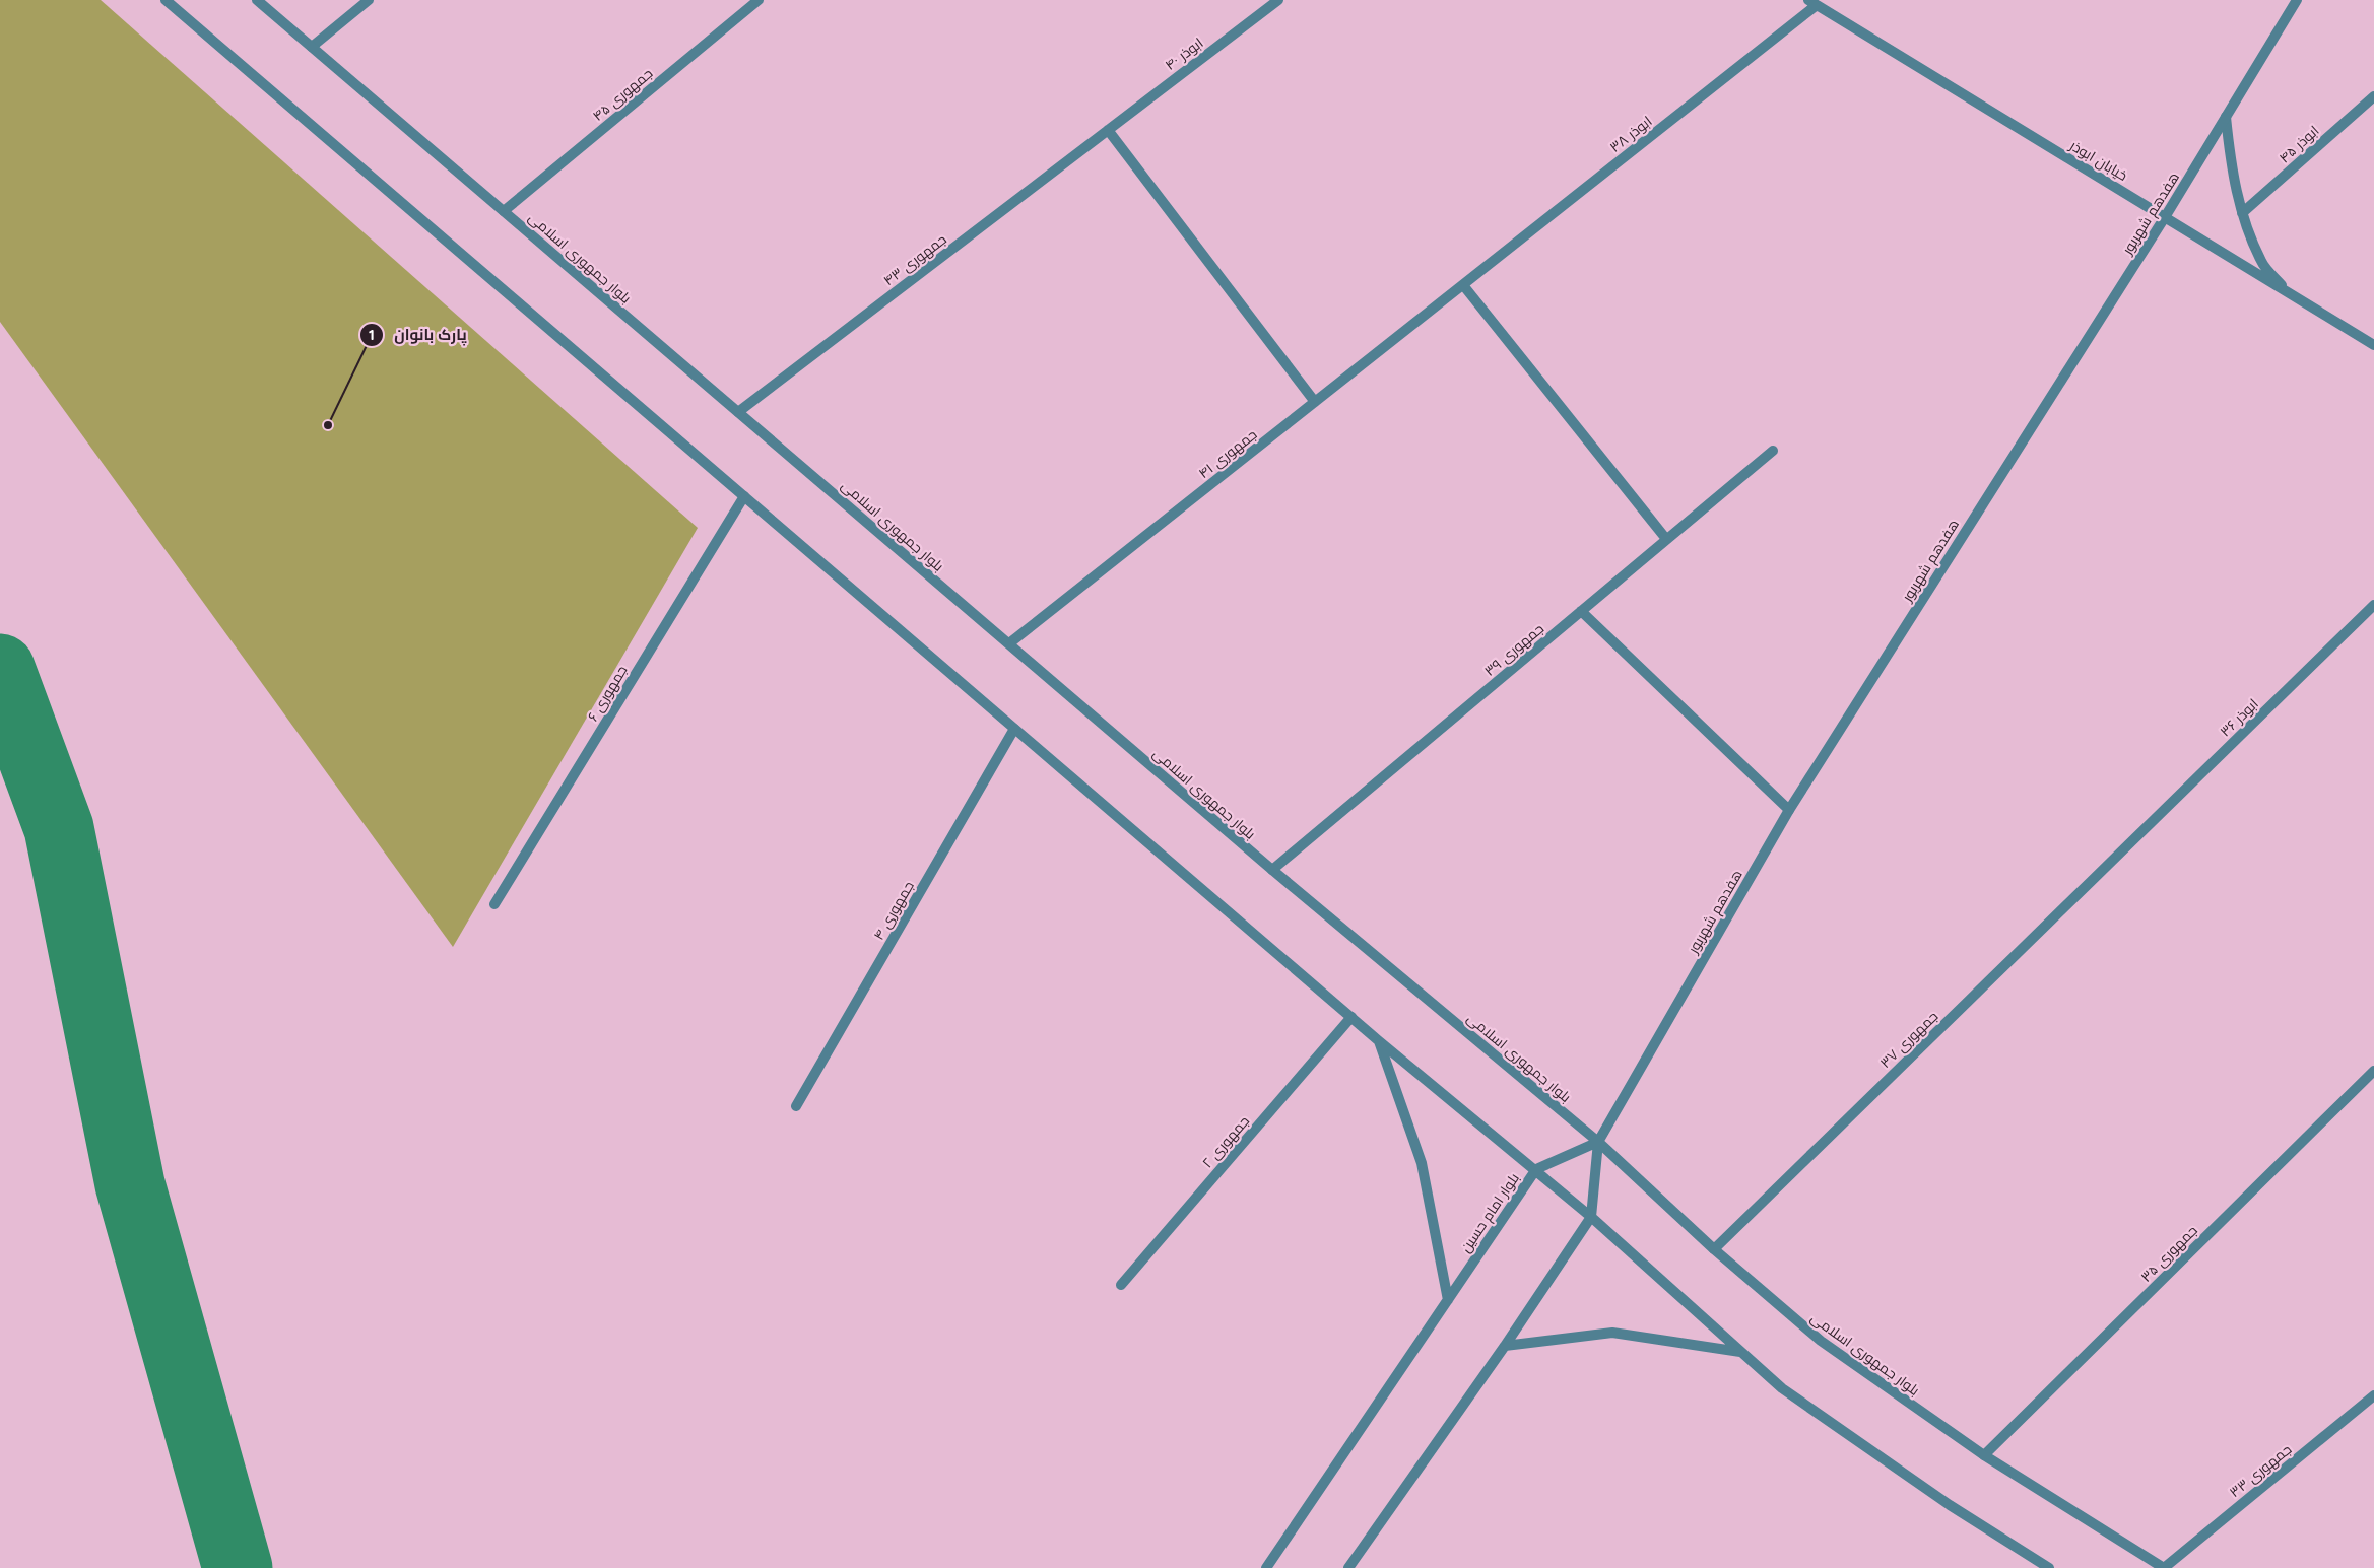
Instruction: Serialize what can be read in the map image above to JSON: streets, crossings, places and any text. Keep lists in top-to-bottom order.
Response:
{
  "streets": {
    "street": [
      "ابوذر ۴۰",
      "جمهوری ۴۵",
      "ابوذر ۳۸",
      "ابوذر ۴۵",
      "خیابان ابوذر",
      "هفدهم شهریور",
      "بلوار جمهوری اسلامی",
      "جمهوری ۴۳",
      "جمهوری ۴۱",
      "جمهوری ۳۹",
      "جمهوری ۶",
      "ابوذر ۳۶",
      "جمهوری ۴",
      "جمهوری ۳۷",
      "جمهوری ۲",
      "بلوار امام حسین",
      "جمهوری ۳۵",
      "جمهوری ۳۳"
    ]
  },
  "crossings": [
    ["ابوذر ۴۰", "جمهوری ۴۳"],
    ["جمهوری ۴۵", "بلوار جمهوری اسلامی"],
    ["ابوذر ۳۸", "خیابان ابوذر"],
    ["ابوذر ۳۸", "جمهوری ۴۱"],
    ["خیابان ابوذر", "هفدهم شهریور"],
    ["هفدهم شهریور", "بلوار جمهوری اسلامی"],
    ["هفدهم شهریور", "بلوار امام حسین"],
    ["بلوار جمهوری اسلامی", "جمهوری ۴۳"],
    ["بلوار جمهوری اسلامی", "جمهوری ۴۱"],
    ["بلوار جمهوری اسلامی", "جمهوری ۳۹"],
    ["بلوار جمهوری اسلامی", "جمهوری ۳۷"],
    ["بلوار جمهوری اسلامی", "بلوار امام حسین"],
    ["بلوار جمهوری اسلامی", "جمهوری ۳۵"],
    ["بلوار جمهوری اسلامی", "جمهوری ۳۳"],
    ["ابوذر ۳۶", "جمهوری ۳۷"]
  ],
  "places": ["پارک بانوان"]
}
